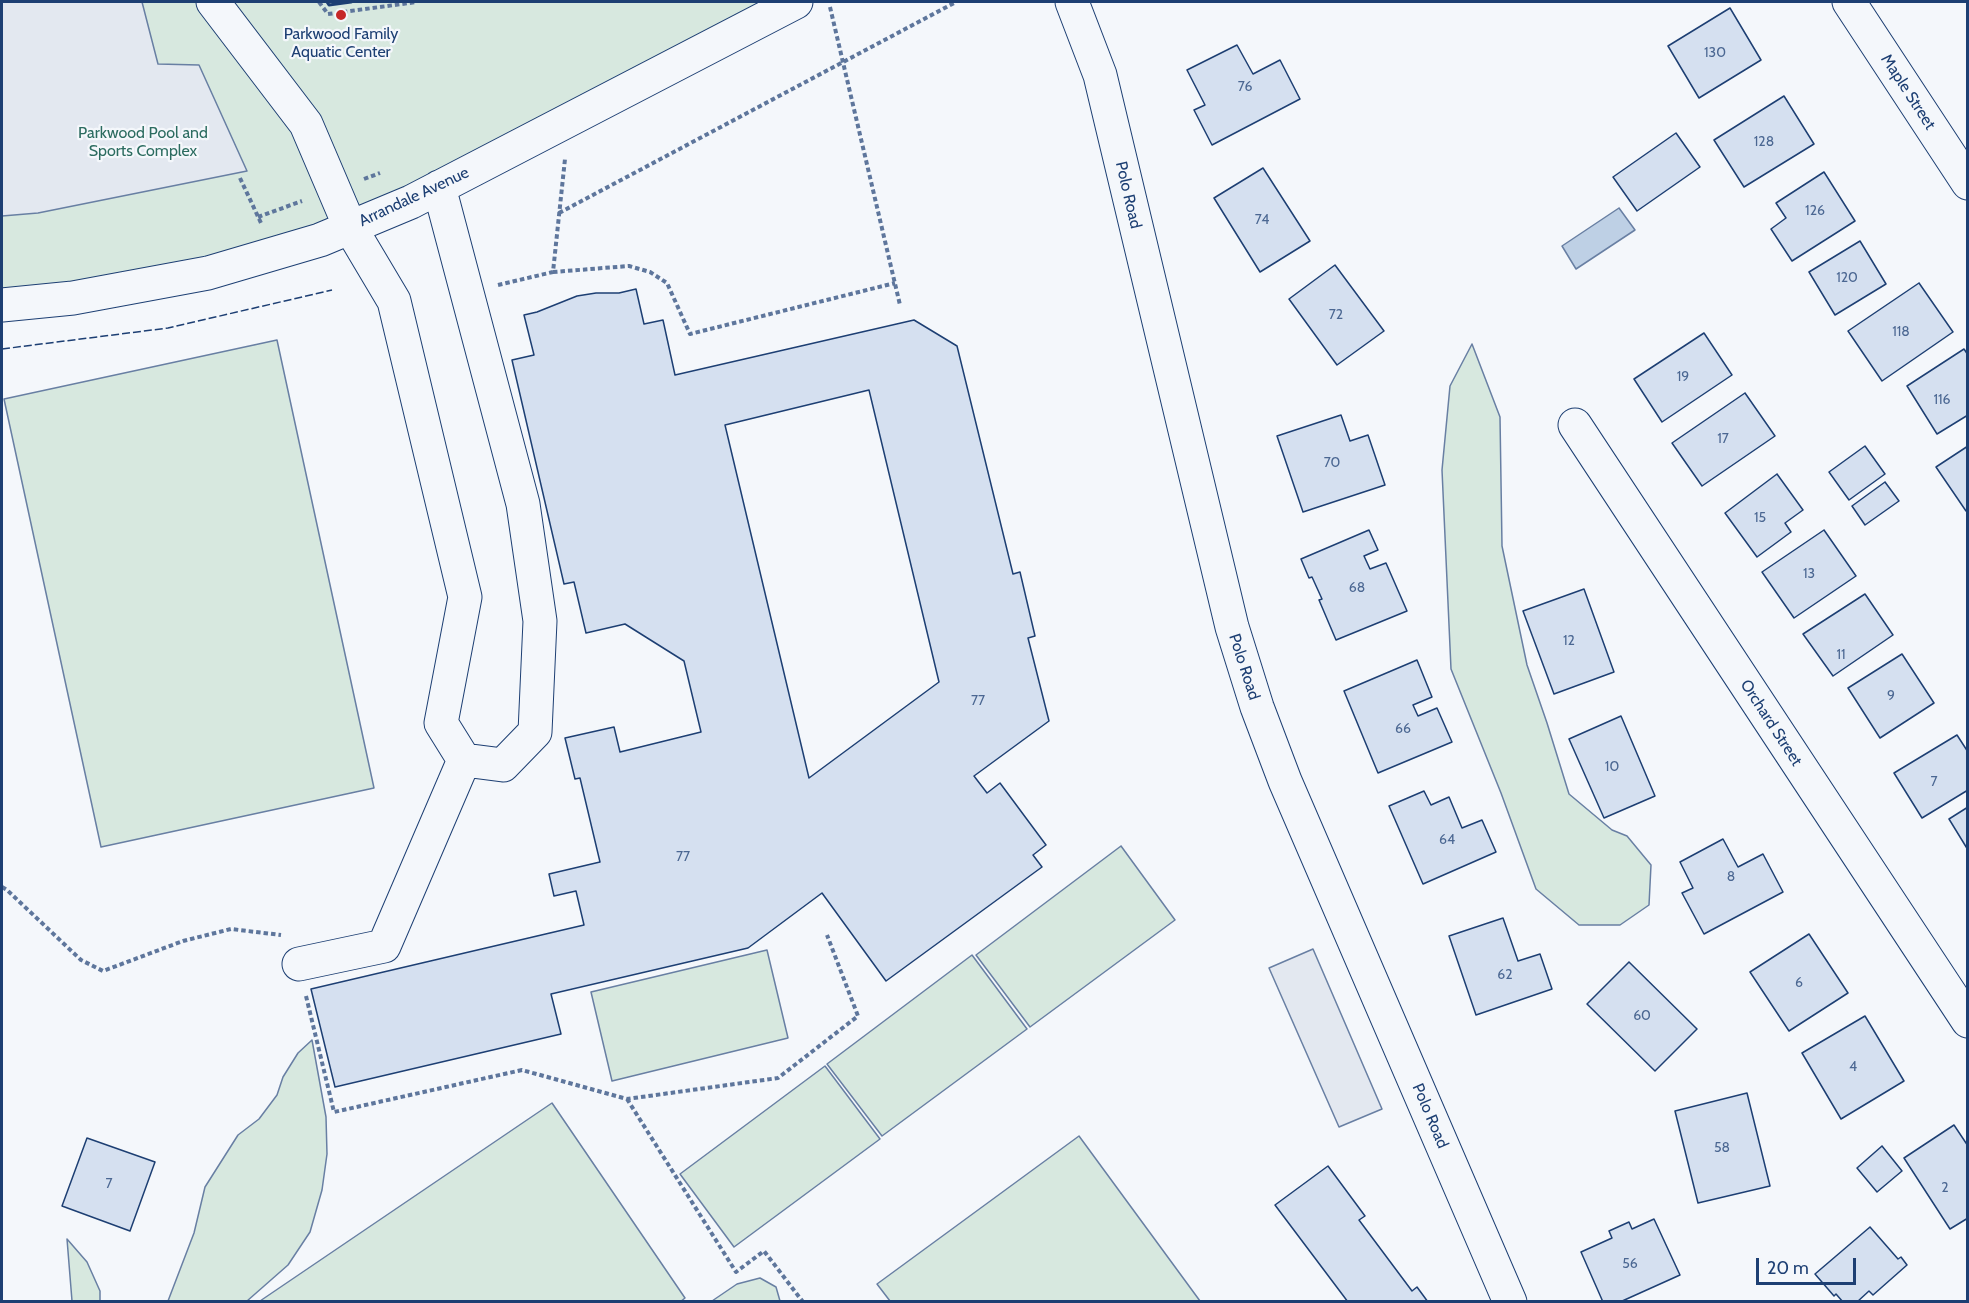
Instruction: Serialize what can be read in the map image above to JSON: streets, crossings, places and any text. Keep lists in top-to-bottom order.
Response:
{
  "streets": {
    "street": [
      "Maple Street",
      "Polo Road",
      "Arrandale Avenue",
      "Orchard Street"
    ]
  },
  "parks": ["Parkwood Pool and Sports Complex"],
  "places": ["Parkwood Family Aquatic Center"],
  "house_numbers": [
    "130",
    "76",
    "128",
    "126",
    "74",
    "120",
    "72",
    "118",
    "19",
    "116",
    "17",
    "70",
    "15",
    "13",
    "68",
    "12",
    "11",
    "9",
    "77",
    "66",
    "10",
    "7",
    "64",
    "77",
    "8",
    "62",
    "6",
    "60",
    "4",
    "58",
    "7",
    "2",
    "56"
  ],
  "scale_bar": "20 m"
}
